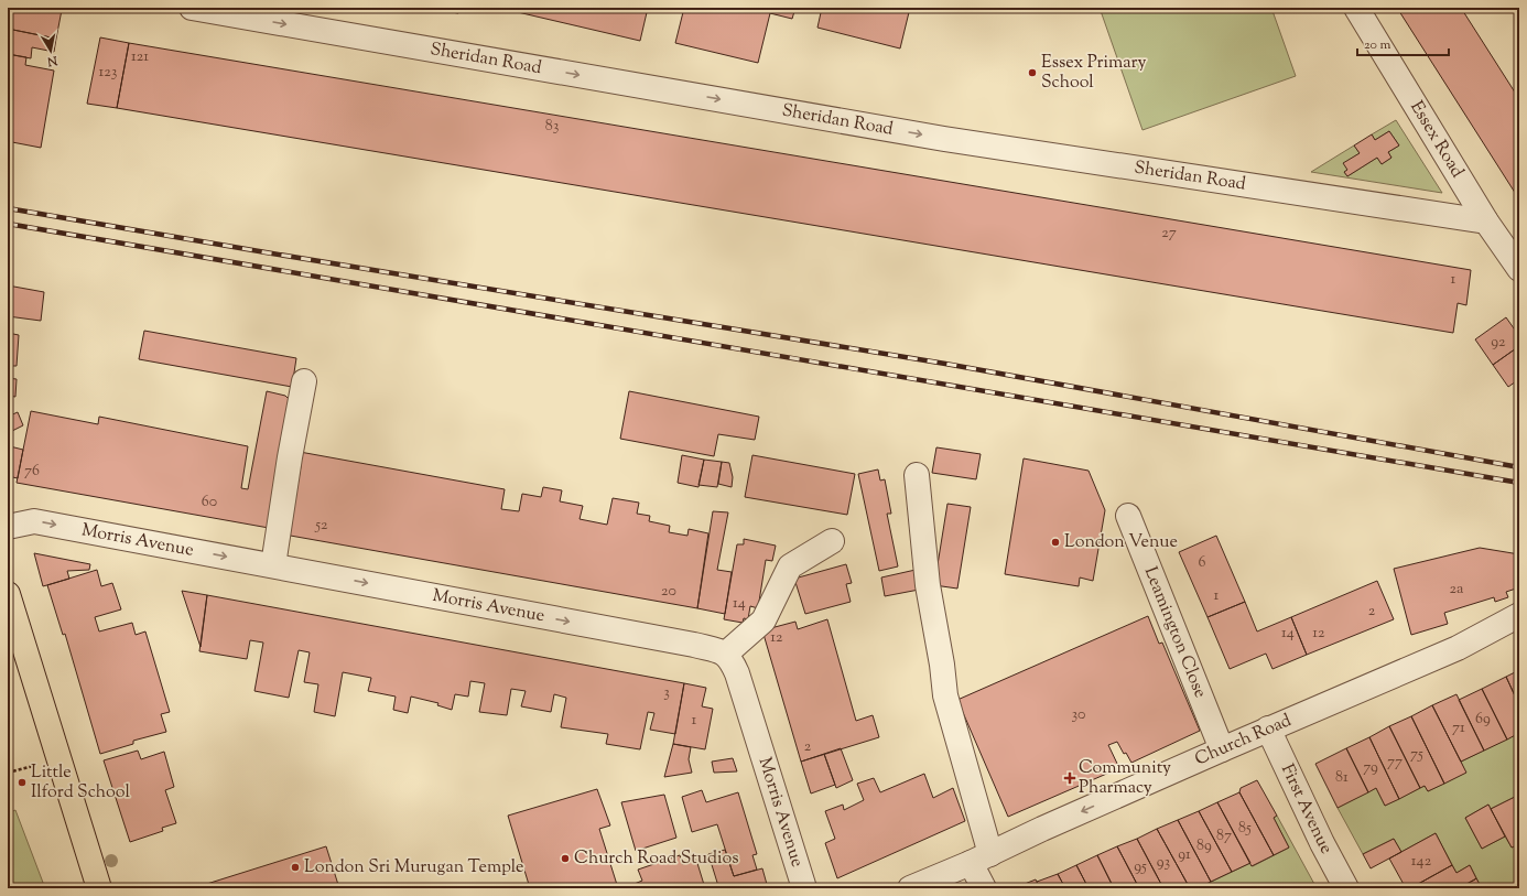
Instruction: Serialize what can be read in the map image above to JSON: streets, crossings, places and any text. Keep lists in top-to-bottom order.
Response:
{
  "streets": {
    "street": [
      "Sheridan Road",
      "Essex Road",
      "Morris Avenue",
      "Leamington Close",
      "Church Road",
      "First Avenue"
    ]
  },
  "crossings": [
    ["Sheridan Road", "Essex Road"],
    ["Leamington Close", "Church Road"],
    ["Church Road", "First Avenue"]
  ],
  "one_way": ["Sheridan Road", "Morris Avenue", "Church Road"],
  "places": {
    "other": [
      "Essex Primary School",
      "London Venue",
      "Little Ilford School",
      "Church Road Studios",
      "London Sri Murugan Temple"
    ],
    "health": ["Community Pharmacy"]
  },
  "house_numbers": [
    "121",
    "123",
    "83",
    "27",
    "1",
    "92",
    "76",
    "60",
    "52",
    "6",
    "2a",
    "20",
    "1",
    "14",
    "2",
    "14",
    "12",
    "12",
    "3",
    "30",
    "69",
    "1",
    "71",
    "2",
    "75",
    "77",
    "79",
    "81",
    "85",
    "87",
    "89",
    "91",
    "142",
    "93",
    "95"
  ],
  "scale_bar": "20 m",
  "north": "bottom"
}
